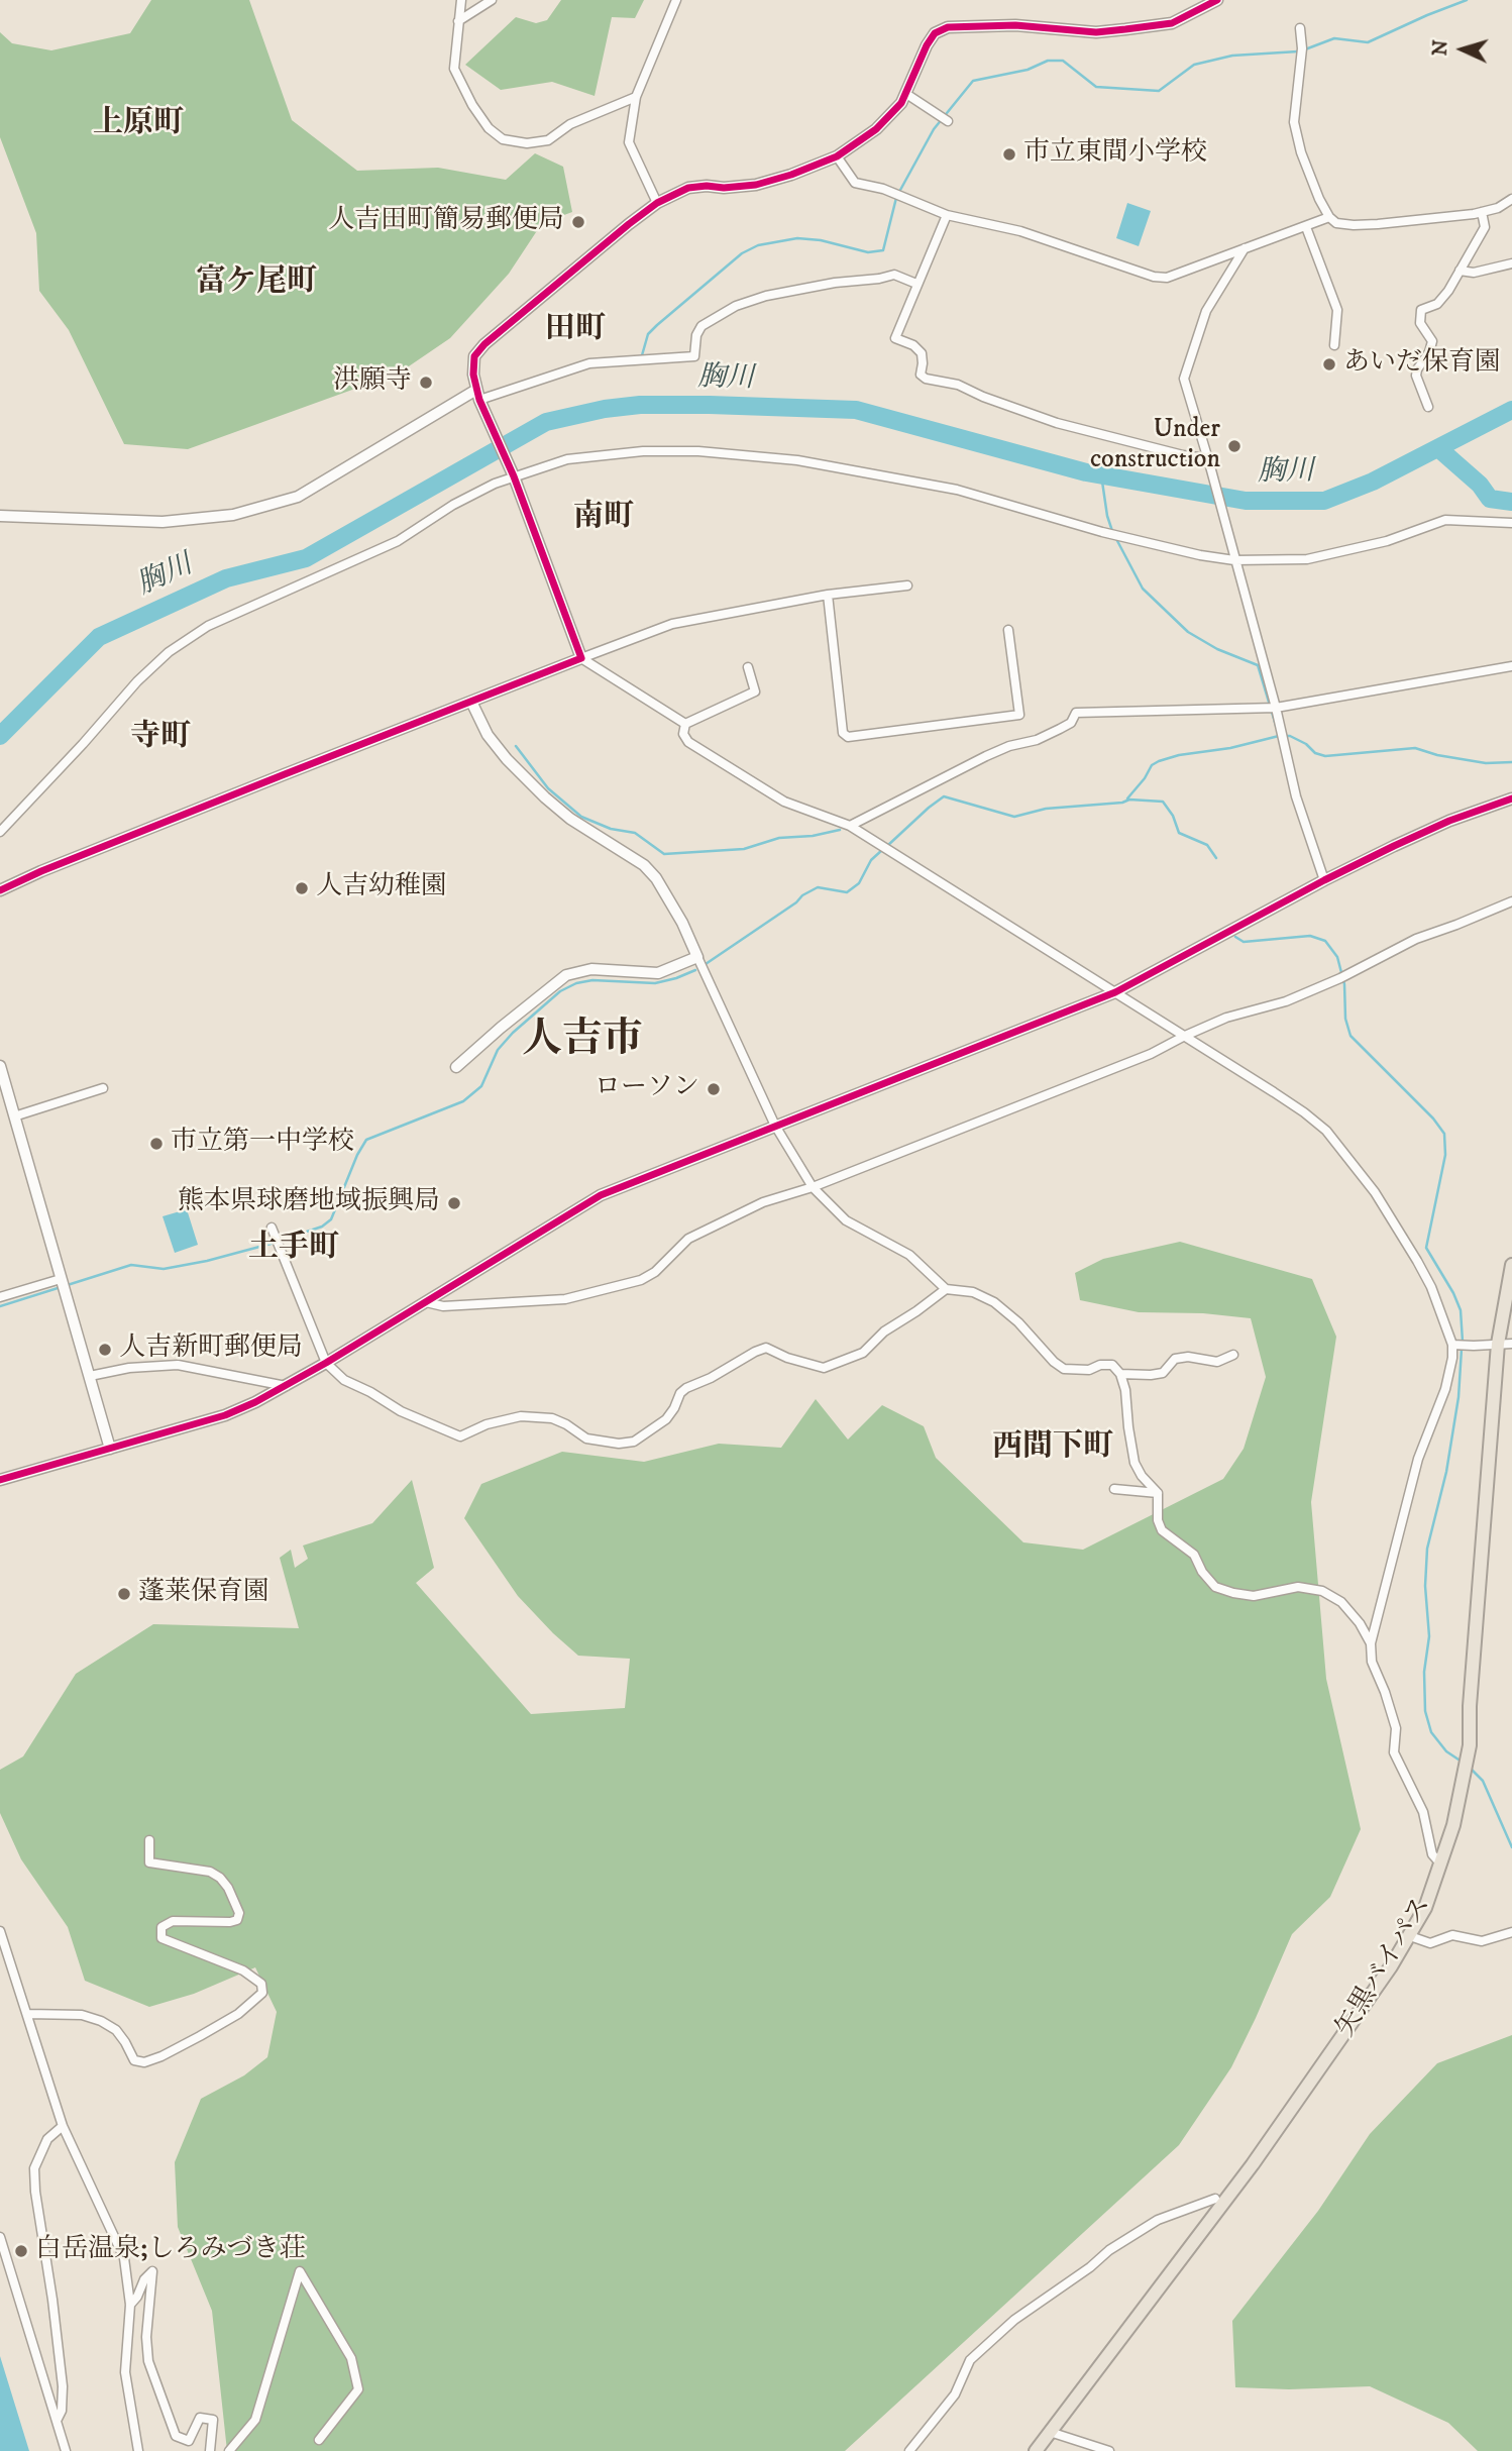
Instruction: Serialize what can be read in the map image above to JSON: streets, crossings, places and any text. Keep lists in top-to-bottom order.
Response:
{
  "streets": {
    "highway": ["矢黒バイパス"]
  },
  "districts": [
    "上原町",
    "富ケ尾町",
    "田町",
    "南町",
    "寺町",
    "人吉市",
    "土手町",
    "西間下町"
  ],
  "water": ["胸川"],
  "places": [
    "市立東間小学校",
    "人吉田町簡易郵便局",
    "あいだ保育園",
    "洪願寺",
    "Under construction",
    "人吉幼稚園",
    "ローソン",
    "市立第一中学校",
    "熊本県球磨地域振興局",
    "人吉新町郵便局",
    "蓬莱保育園",
    "白岳温泉;しろみづき荘"
  ],
  "north": "left"
}
